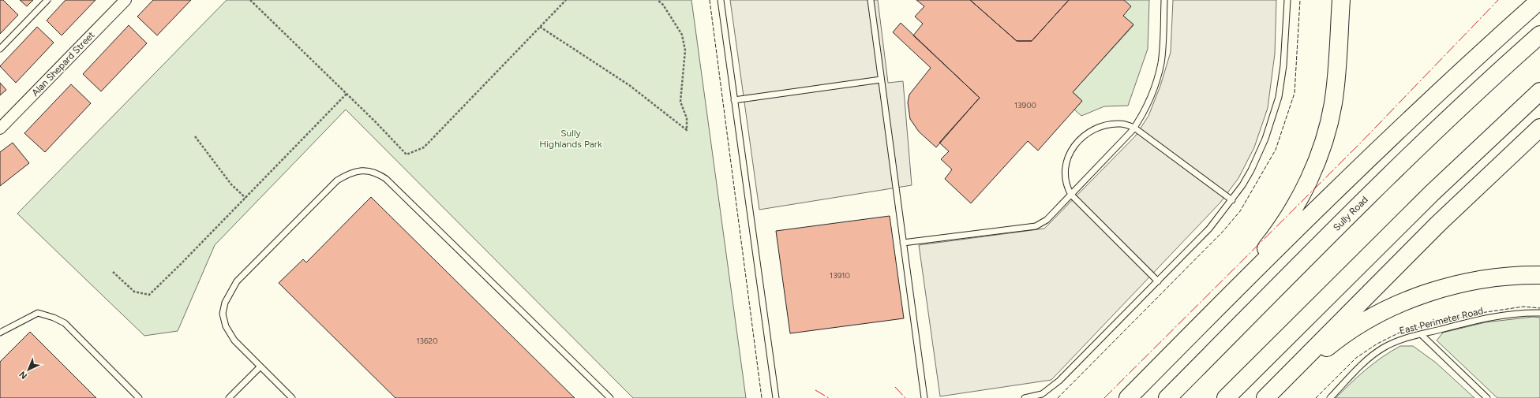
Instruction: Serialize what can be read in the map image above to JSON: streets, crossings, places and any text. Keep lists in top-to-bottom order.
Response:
{
  "streets": {
    "highway": ["Sully Road"],
    "street": ["Alan Shepard Street"],
    "lane": ["East Perimeter Road"]
  },
  "parks": ["Sully Highlands Park"],
  "house_numbers": ["13900", "13910", "13620"],
  "north": "bottom left"
}
